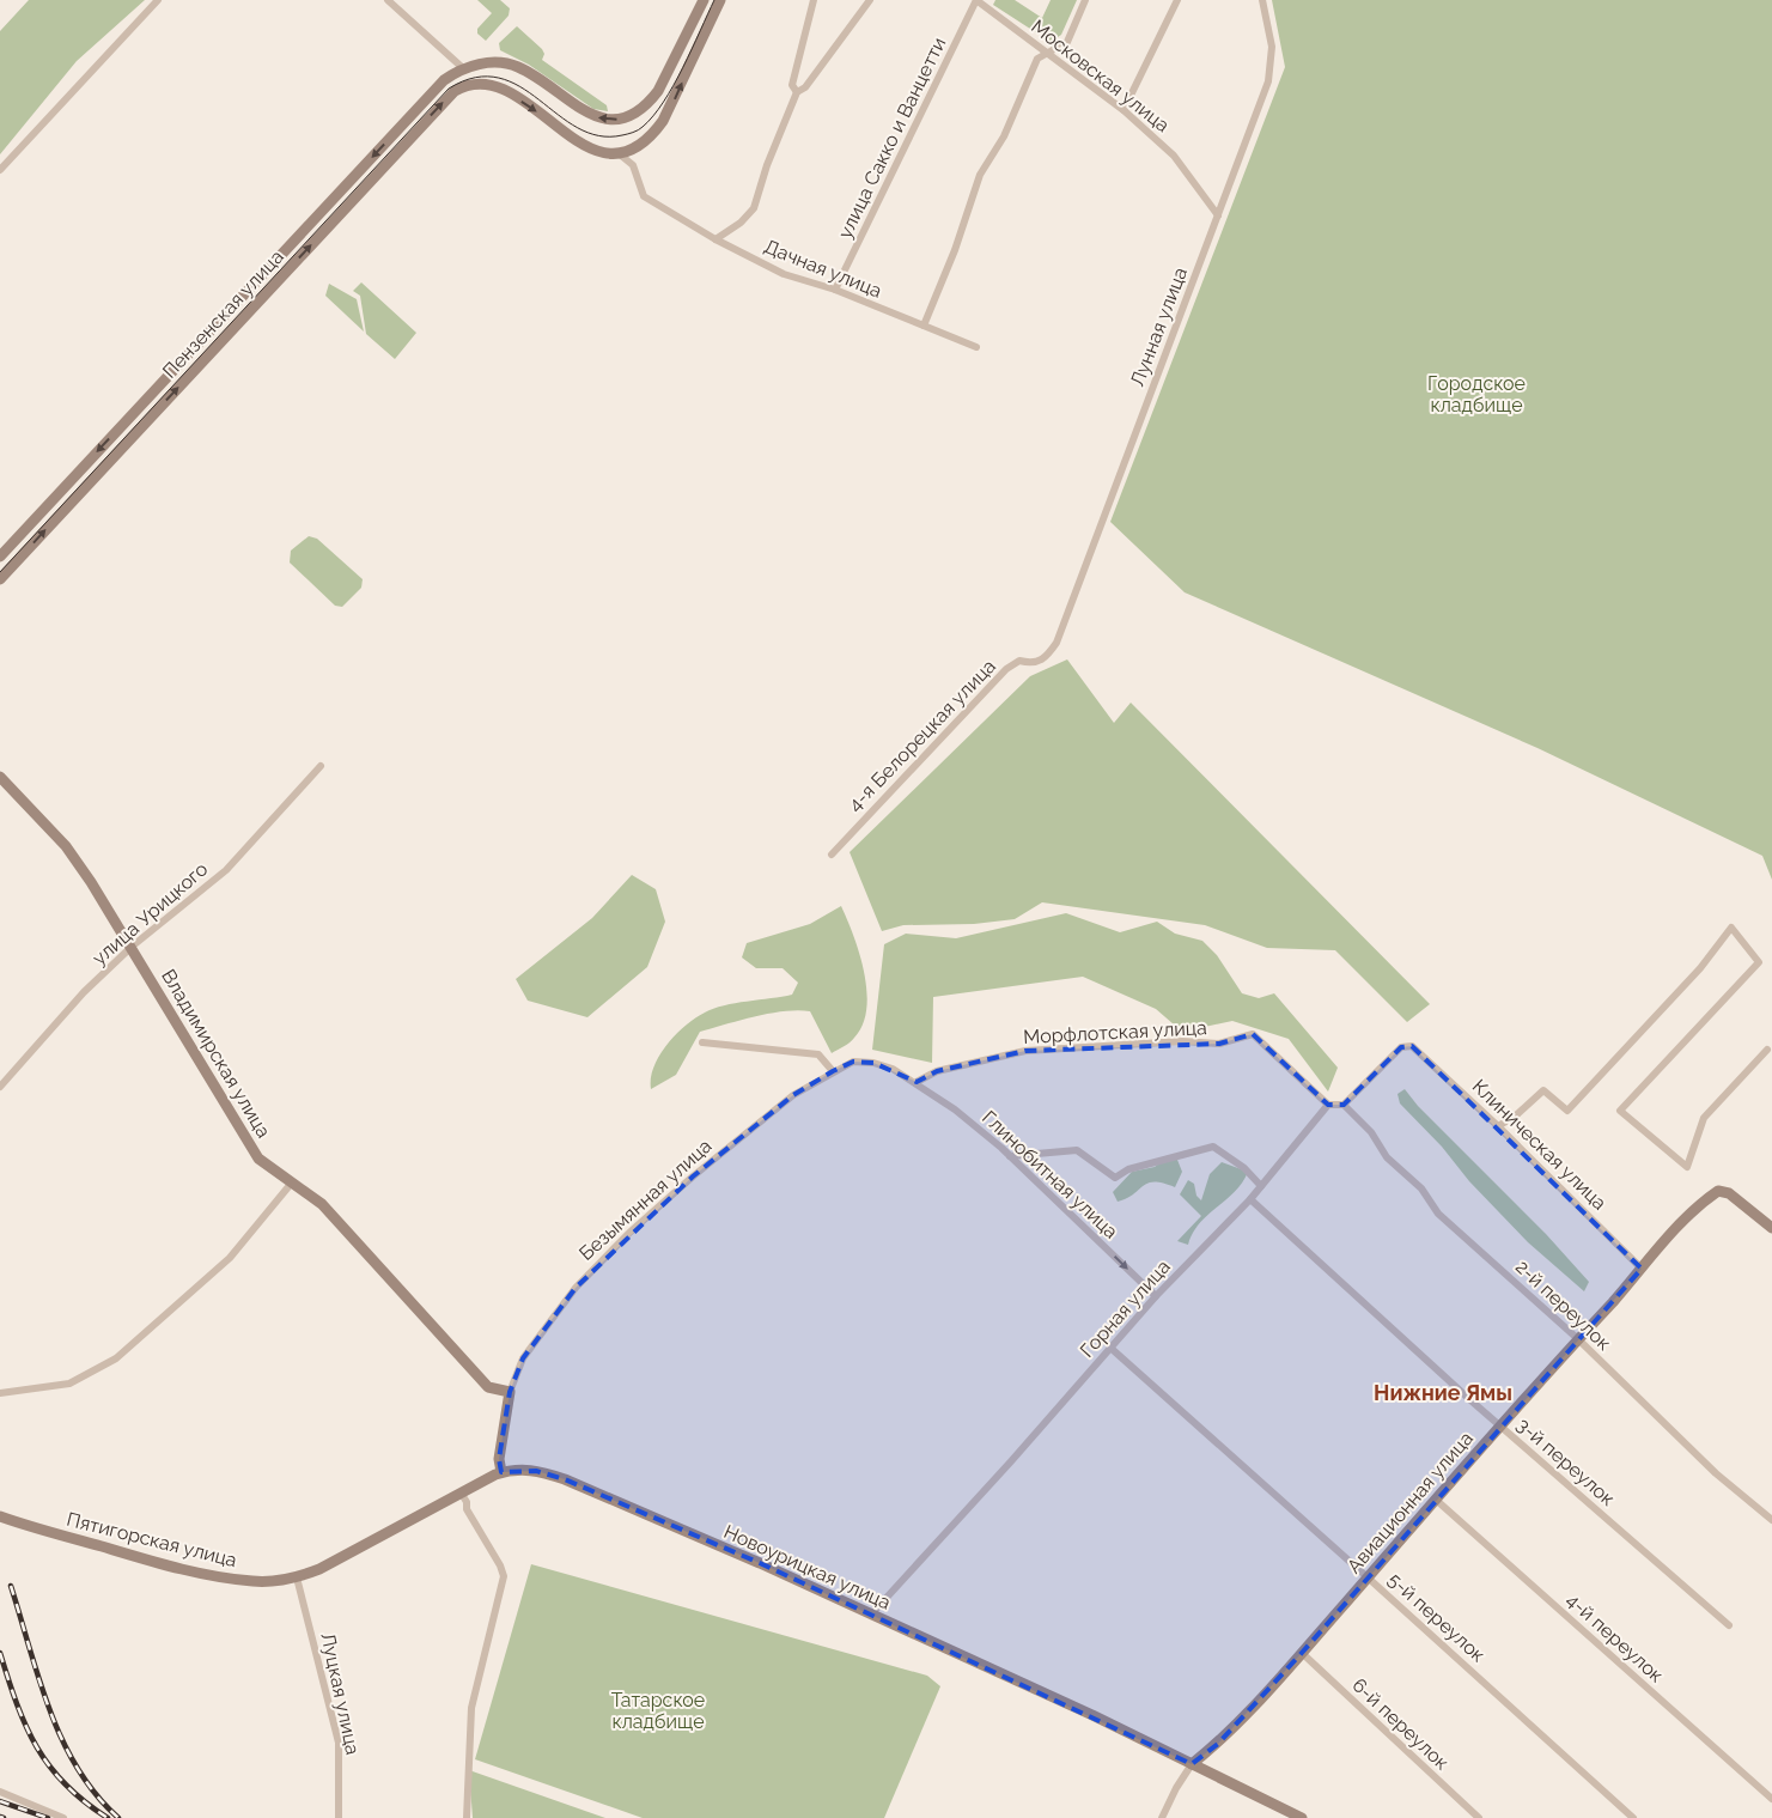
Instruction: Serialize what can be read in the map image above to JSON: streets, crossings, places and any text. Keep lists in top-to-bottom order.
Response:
{
  "streets": {
    "main road": [
      "Пензенская улица",
      "Владимирская улица",
      "Безымянная улица",
      "Авиационная улица",
      "Пятигорская улица",
      "Новоурицкая улица"
    ],
    "street": [
      "Московская улица",
      "улица Сакко и Ванцетти",
      "Дачная улица",
      "Лунная улица",
      "4-я Белорецкая улица",
      "улица Урицкого",
      "Морфлотская улица",
      "Клиническая улица",
      "Глинобитная улица",
      "2-й переулок",
      "Горная улица",
      "3-й переулок",
      "5-й переулок",
      "4-й переулок",
      "Луцкая улица",
      "6-й переулок"
    ]
  },
  "crossings": [
    ["Московская улица", "улица Сакко и Ванцетти"],
    ["Московская улица", "Лунная улица"],
    ["улица Сакко и Ванцетти", "Дачная улица"],
    ["Лунная улица", "4-я Белорецкая улица"],
    ["улица Урицкого", "Владимирская улица"],
    ["Морфлотская улица", "Глинобитная улица"],
    ["Морфлотская улица", "Безымянная улица"],
    ["Морфлотская улица", "Горная улица"],
    ["Владимирская улица", "Безымянная улица"],
    ["Клиническая улица", "2-й переулок"],
    ["Клиническая улица", "Авиационная улица"],
    ["Глинобитная улица", "Безымянная улица"],
    ["Глинобитная улица", "Горная улица"],
    ["Безымянная улица", "Новоурицкая улица"],
    ["2-й переулок", "Авиационная улица"],
    ["Горная улица", "3-й переулок"],
    ["Горная улица", "Новоурицкая улица"],
    ["Горная улица", "5-й переулок"],
    ["3-й переулок", "Авиационная улица"],
    ["Авиационная улица", "Новоурицкая улица"],
    ["Авиационная улица", "5-й переулок"],
    ["Авиационная улица", "4-й переулок"],
    ["Авиационная улица", "6-й переулок"],
    ["Пятигорская улица", "Новоурицкая улица"],
    ["Пятигорская улица", "Луцкая улица"],
    ["Новоурицкая улица", "Луцкая улица"]
  ],
  "one_way": ["Глинобитная улица"],
  "districts": ["Нижние Ямы"],
  "parks": ["Городское кладбище", "Татарское кладбище"]
}
